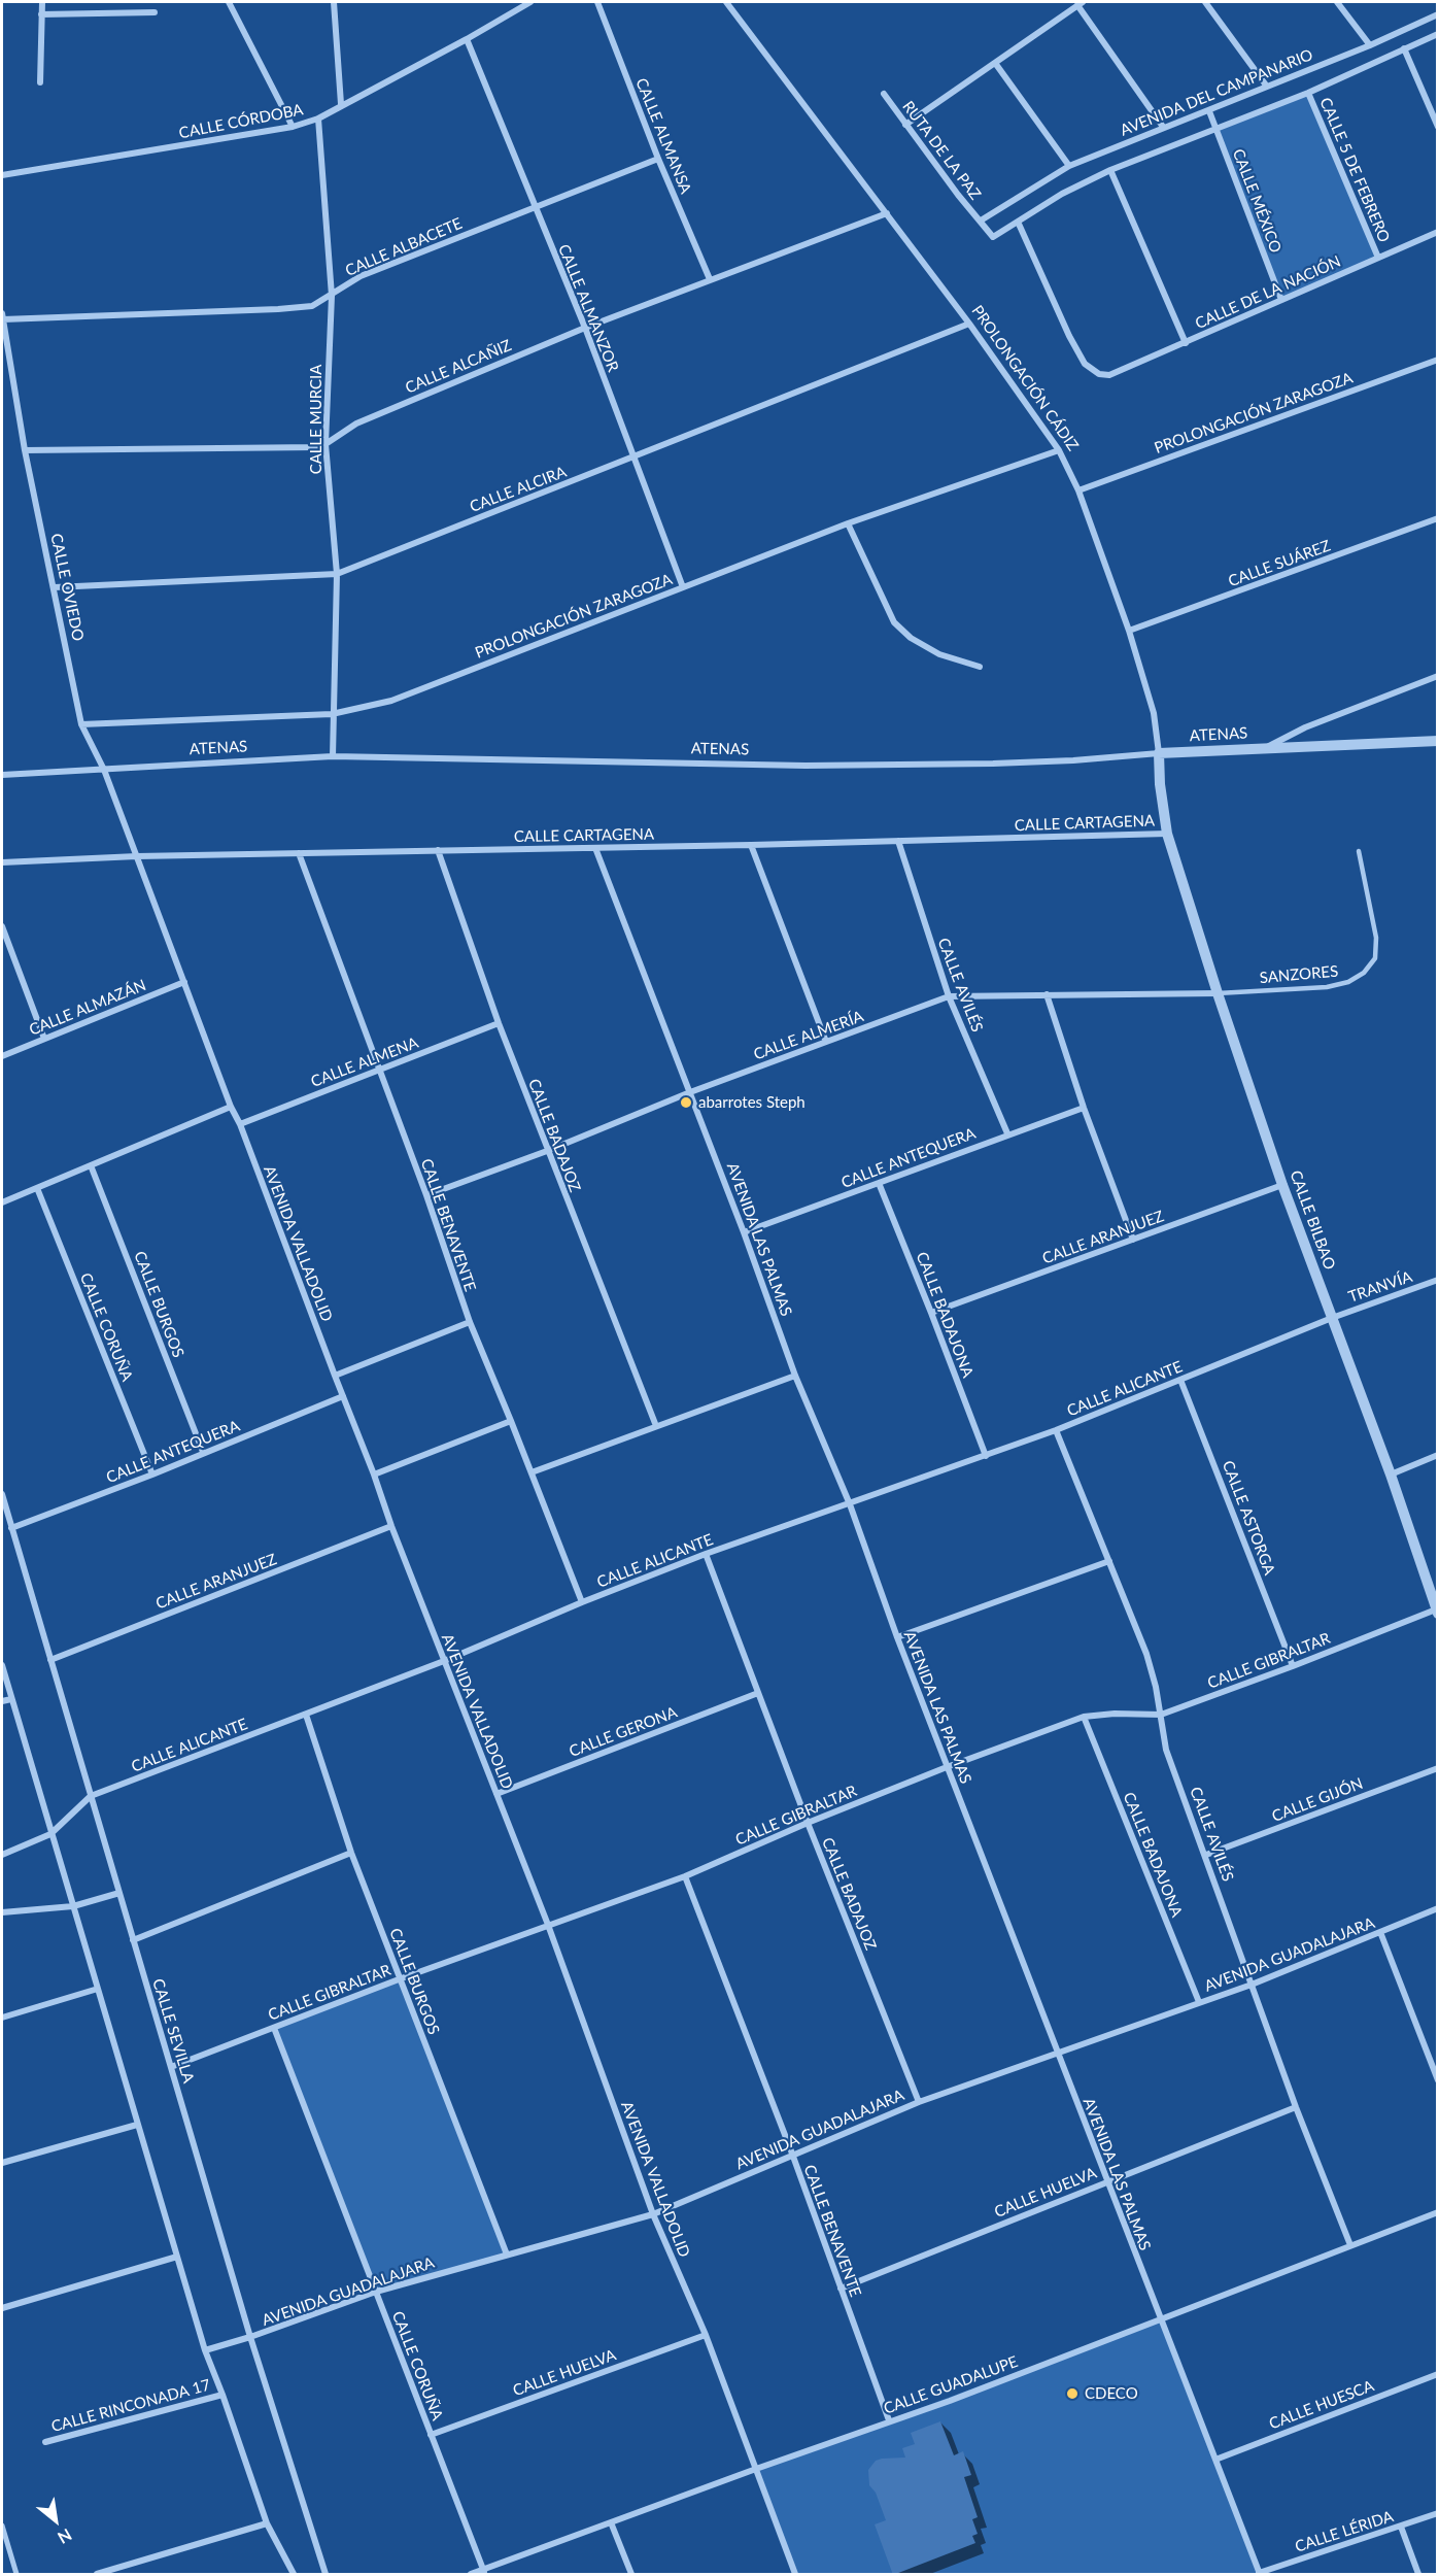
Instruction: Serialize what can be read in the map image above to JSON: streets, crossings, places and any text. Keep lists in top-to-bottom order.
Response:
{
  "streets": {
    "street": [
      "AVENIDA DEL CAMPANARIO",
      "CALLE CÓRDOBA",
      "CALLE ALMANSA",
      "RUTA DE LA PAZ",
      "CALLE 5 DE FEBRERO",
      "CALLE MÉXICO",
      "CALLE ALBACETE",
      "CALLE DE LA NACIÓN",
      "CALLE ALMANZOR",
      "CALLE ALCAÑIZ",
      "PROLONGACIÓN CÁDIZ",
      "PROLONGACIÓN ZARAGOZA",
      "CALLE MURCIA",
      "CALLE ALCIRA",
      "CALLE SUÁREZ",
      "CALLE OVIEDO",
      "ATENAS",
      "CALLE CARTAGENA",
      "CALLE AVILÉS",
      "CALLE ALMAZÁN",
      "CALLE ALMERÍA",
      "CALLE ALMENA",
      "CALLE BADAJOZ",
      "CALLE ANTEQUERA",
      "CALLE BILBAO",
      "CALLE BENAVENTE",
      "CALLE ARANJUEZ",
      "AVENIDA LAS PALMAS",
      "AVENIDA VALLADOLID",
      "TRANVÍA",
      "CALLE BURGOS",
      "CALLE BADAJONA",
      "CALLE CORUÑA",
      "CALLE ALICANTE",
      "CALLE ASTORGA",
      "CALLE GIBRALTAR",
      "CALLE GERONA",
      "CALLE GIJÓN",
      "AVENIDA GUADALAJARA",
      "CALLE SEVILLA",
      "CALLE HUELVA",
      "CALLE GUADALUPE",
      "CALLE HUESCA",
      "CALLE RINCONADA 17",
      "CALLE LÉRIDA"
    ],
    "lane": ["SANZORES"]
  },
  "crossings": [
    ["AVENIDA DEL CAMPANARIO", "RUTA DE LA PAZ"],
    ["AVENIDA DEL CAMPANARIO", "CALLE 5 DE FEBRERO"],
    ["AVENIDA DEL CAMPANARIO", "CALLE MÉXICO"],
    ["AVENIDA DEL CAMPANARIO", "CALLE DE LA NACIÓN"],
    ["CALLE CÓRDOBA", "CALLE ALMANZOR"],
    ["CALLE CÓRDOBA", "CALLE MURCIA"],
    ["CALLE ALMANSA", "CALLE ALBACETE"],
    ["CALLE ALMANSA", "CALLE ALCAÑIZ"],
    ["RUTA DE LA PAZ", "CALLE DE LA NACIÓN"],
    ["CALLE 5 DE FEBRERO", "CALLE DE LA NACIÓN"],
    ["CALLE MÉXICO", "CALLE DE LA NACIÓN"],
    ["CALLE ALBACETE", "CALLE ALMANZOR"],
    ["CALLE ALBACETE", "CALLE MURCIA"],
    ["CALLE ALBACETE", "CALLE OVIEDO"],
    ["CALLE ALMANZOR", "CALLE ALCAÑIZ"],
    ["CALLE ALMANZOR", "PROLONGACIÓN ZARAGOZA"],
    ["CALLE ALMANZOR", "CALLE ALCIRA"],
    ["CALLE ALCAÑIZ", "PROLONGACIÓN CÁDIZ"],
    ["CALLE ALCAÑIZ", "CALLE MURCIA"],
    ["CALLE ALCAÑIZ", "CALLE OVIEDO"],
    ["PROLONGACIÓN CÁDIZ", "PROLONGACIÓN ZARAGOZA"],
    ["PROLONGACIÓN CÁDIZ", "CALLE ALCIRA"],
    ["PROLONGACIÓN CÁDIZ", "CALLE SUÁREZ"],
    ["PROLONGACIÓN CÁDIZ", "ATENAS"],
    ["PROLONGACIÓN CÁDIZ", "CALLE CARTAGENA"],
    ["PROLONGACIÓN CÁDIZ", "CALLE BILBAO"],
    ["PROLONGACIÓN ZARAGOZA", "CALLE MURCIA"],
    ["PROLONGACIÓN ZARAGOZA", "CALLE OVIEDO"],
    ["CALLE MURCIA", "CALLE ALCIRA"],
    ["CALLE MURCIA", "ATENAS"],
    ["CALLE ALCIRA", "CALLE OVIEDO"],
    ["CALLE OVIEDO", "ATENAS"],
    ["CALLE OVIEDO", "CALLE CARTAGENA"],
    ["CALLE OVIEDO", "AVENIDA VALLADOLID"],
    ["CALLE CARTAGENA", "CALLE AVILÉS"],
    ["CALLE CARTAGENA", "CALLE BADAJOZ"],
    ["CALLE CARTAGENA", "CALLE BILBAO"],
    ["CALLE CARTAGENA", "CALLE BENAVENTE"],
    ["CALLE CARTAGENA", "AVENIDA LAS PALMAS"],
    ["CALLE CARTAGENA", "AVENIDA VALLADOLID"],
    ["SANZORES", "CALLE ALMERÍA"],
    ["SANZORES", "CALLE BILBAO"],
    ["CALLE AVILÉS", "CALLE ALMERÍA"],
    ["CALLE AVILÉS", "CALLE ANTEQUERA"],
    ["CALLE AVILÉS", "CALLE ALICANTE"],
    ["CALLE AVILÉS", "CALLE GIBRALTAR"],
    ["CALLE AVILÉS", "CALLE GIJÓN"],
    ["CALLE AVILÉS", "AVENIDA GUADALAJARA"],
    ["CALLE AVILÉS", "CALLE HUELVA"],
    ["CALLE AVILÉS", "CALLE GUADALUPE"],
    ["CALLE ALMAZÁN", "AVENIDA VALLADOLID"],
    ["CALLE ALMERÍA", "CALLE BADAJOZ"],
    ["CALLE ALMERÍA", "CALLE BILBAO"],
    ["CALLE ALMERÍA", "CALLE BENAVENTE"],
    ["CALLE ALMERÍA", "AVENIDA LAS PALMAS"],
    ["CALLE ALMENA", "CALLE BADAJOZ"],
    ["CALLE ALMENA", "CALLE BENAVENTE"],
    ["CALLE ALMENA", "AVENIDA VALLADOLID"],
    ["CALLE BADAJOZ", "CALLE ALICANTE"],
    ["CALLE BADAJOZ", "CALLE GIBRALTAR"],
    ["CALLE BADAJOZ", "CALLE GERONA"],
    ["CALLE BADAJOZ", "AVENIDA GUADALAJARA"],
    ["CALLE ANTEQUERA", "AVENIDA LAS PALMAS"],
    ["CALLE ANTEQUERA", "AVENIDA VALLADOLID"],
    ["CALLE ANTEQUERA", "CALLE BURGOS"],
    ["CALLE ANTEQUERA", "CALLE BADAJONA"],
    ["CALLE ANTEQUERA", "CALLE CORUÑA"],
    ["CALLE ANTEQUERA", "CALLE SEVILLA"],
    ["CALLE BILBAO", "CALLE ARANJUEZ"],
    ["CALLE BILBAO", "TRANVÍA"],
    ["CALLE BILBAO", "CALLE ALICANTE"],
    ["CALLE BILBAO", "CALLE GIBRALTAR"],
    ["CALLE BENAVENTE", "CALLE ALICANTE"],
    ["CALLE BENAVENTE", "CALLE GIBRALTAR"],
    ["CALLE BENAVENTE", "AVENIDA GUADALAJARA"],
    ["CALLE BENAVENTE", "CALLE HUELVA"],
    ["CALLE BENAVENTE", "CALLE GUADALUPE"],
    ["CALLE ARANJUEZ", "AVENIDA VALLADOLID"],
    ["CALLE ARANJUEZ", "CALLE BADAJONA"],
    ["CALLE ARANJUEZ", "CALLE SEVILLA"],
    ["AVENIDA LAS PALMAS", "CALLE ALICANTE"],
    ["AVENIDA LAS PALMAS", "CALLE GIBRALTAR"],
    ["AVENIDA LAS PALMAS", "AVENIDA GUADALAJARA"],
    ["AVENIDA LAS PALMAS", "CALLE HUELVA"],
    ["AVENIDA LAS PALMAS", "CALLE GUADALUPE"],
    ["AVENIDA LAS PALMAS", "CALLE HUESCA"],
    ["AVENIDA LAS PALMAS", "CALLE LÉRIDA"],
    ["AVENIDA VALLADOLID", "CALLE ALICANTE"],
    ["AVENIDA VALLADOLID", "CALLE GIBRALTAR"],
    ["AVENIDA VALLADOLID", "CALLE GERONA"],
    ["AVENIDA VALLADOLID", "AVENIDA GUADALAJARA"],
    ["AVENIDA VALLADOLID", "CALLE HUELVA"],
    ["AVENIDA VALLADOLID", "CALLE GUADALUPE"],
    ["TRANVÍA", "CALLE ALICANTE"],
    ["CALLE BURGOS", "CALLE ALICANTE"],
    ["CALLE BURGOS", "CALLE GIBRALTAR"],
    ["CALLE BURGOS", "AVENIDA GUADALAJARA"],
    ["CALLE BADAJONA", "CALLE ALICANTE"],
    ["CALLE BADAJONA", "CALLE GIBRALTAR"],
    ["CALLE BADAJONA", "AVENIDA GUADALAJARA"],
    ["CALLE CORUÑA", "CALLE GIBRALTAR"],
    ["CALLE CORUÑA", "AVENIDA GUADALAJARA"],
    ["CALLE CORUÑA", "CALLE HUELVA"],
    ["CALLE CORUÑA", "CALLE GUADALUPE"],
    ["CALLE ALICANTE", "CALLE ASTORGA"],
    ["CALLE ALICANTE", "CALLE SEVILLA"],
    ["CALLE ASTORGA", "CALLE GIBRALTAR"],
    ["CALLE GIBRALTAR", "CALLE SEVILLA"],
    ["AVENIDA GUADALAJARA", "CALLE SEVILLA"]
  ],
  "places": ["abarrotes Steph", "CDECO"],
  "north": "bottom right"
}
